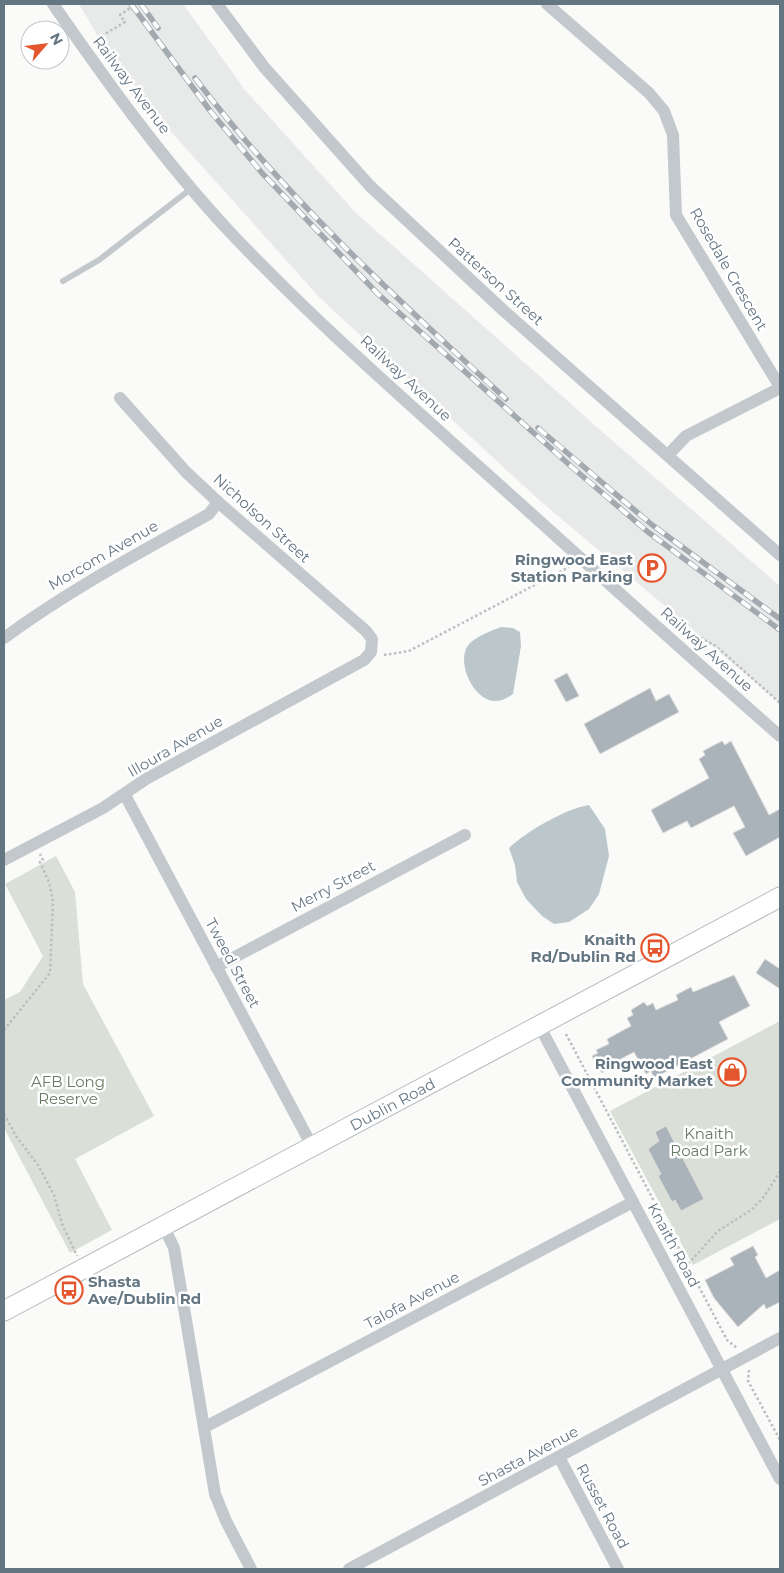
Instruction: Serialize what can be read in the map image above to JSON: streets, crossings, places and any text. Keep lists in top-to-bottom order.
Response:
{
  "streets": {
    "main road": ["Dublin Road"],
    "street": [
      "Railway Avenue",
      "Rosedale Crescent",
      "Patterson Street",
      "Nicholson Street",
      "Morcom Avenue",
      "Illoura Avenue",
      "Merry Street",
      "Tweed Street",
      "Knaith Road",
      "Talofa Avenue",
      "Shasta Avenue",
      "Russet Road"
    ]
  },
  "crossings": [
    ["Nicholson Street", "Morcom Avenue"],
    ["Nicholson Street", "Illoura Avenue"],
    ["Illoura Avenue", "Tweed Street"],
    ["Merry Street", "Tweed Street"],
    ["Tweed Street", "Dublin Road"],
    ["Dublin Road", "Knaith Road"],
    ["Knaith Road", "Talofa Avenue"],
    ["Knaith Road", "Shasta Avenue"],
    ["Shasta Avenue", "Russet Road"]
  ],
  "parks": ["AFB Long Reserve", "Knaith Road Park"],
  "places": {
    "parking": ["Ringwood East Station Parking"],
    "bus stop": ["Knaith Rd/Dublin Rd", "Shasta Ave/Dublin Rd"],
    "shop": ["Ringwood East Community Market"]
  },
  "north": "top right"
}
